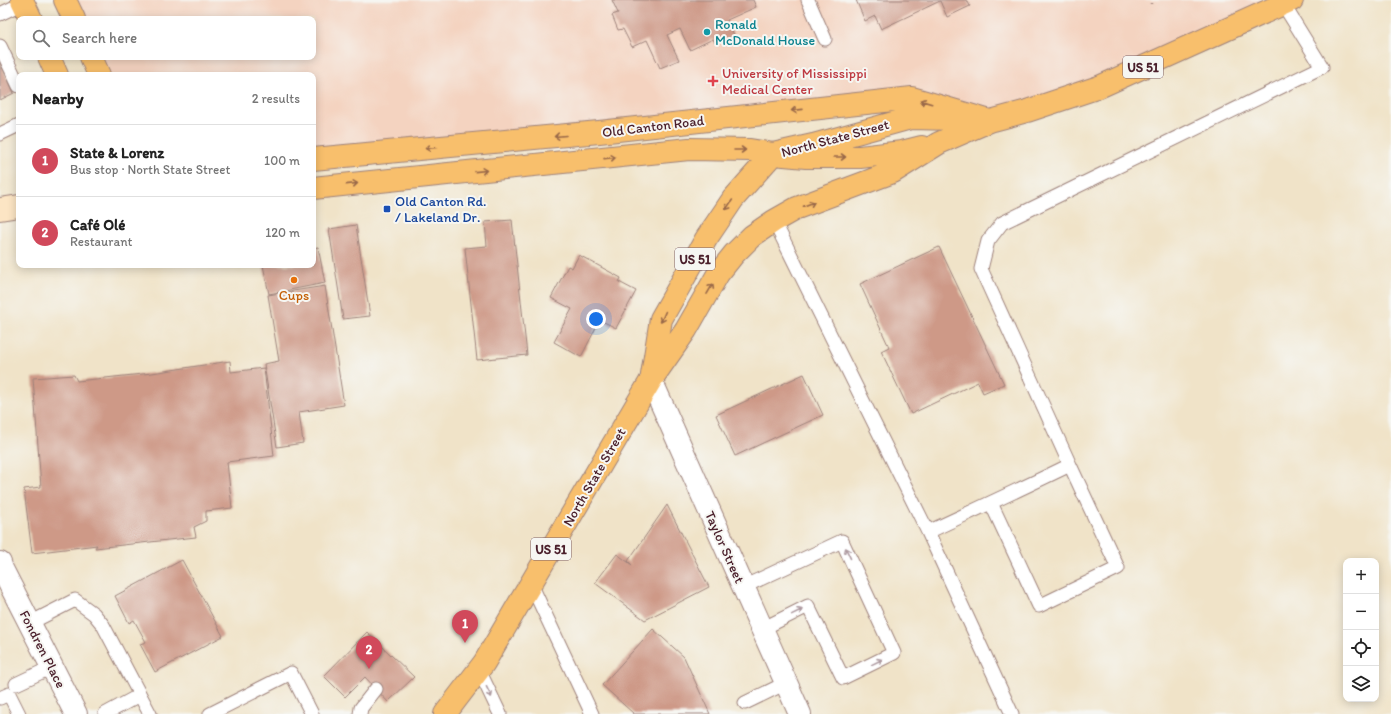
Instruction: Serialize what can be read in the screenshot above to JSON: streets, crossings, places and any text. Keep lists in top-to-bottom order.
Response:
{
  "streets": {
    "main road": ["US 51", "Old Canton Road", "North State Street"],
    "street": ["Taylor Street", "Fondren Place"]
  },
  "crossings": [
    ["Old Canton Road", "North State Street"],
    ["North State Street", "Taylor Street"]
  ],
  "places": {
    "other": ["Ronald McDonald House", "Cups"],
    "health": ["University of Mississippi Medical Center"],
    "transit": ["Old Canton Rd. / Lakeland Dr."]
  },
  "page": {
    "search": "Search here",
    "heading": ["Nearby", "2 results"],
    "list": [
      {
        "mark": "1",
        "name": "State & Lorenz",
        "note": "Bus stop · North State Street",
        "value": "100 m"
      },
      {
        "mark": "2",
        "name": "Café Olé",
        "note": "Restaurant",
        "value": "120 m"
      }
    ],
    "map_buttons": ["+", "−"],
    "pins": ["1", "2"]
  }
}
